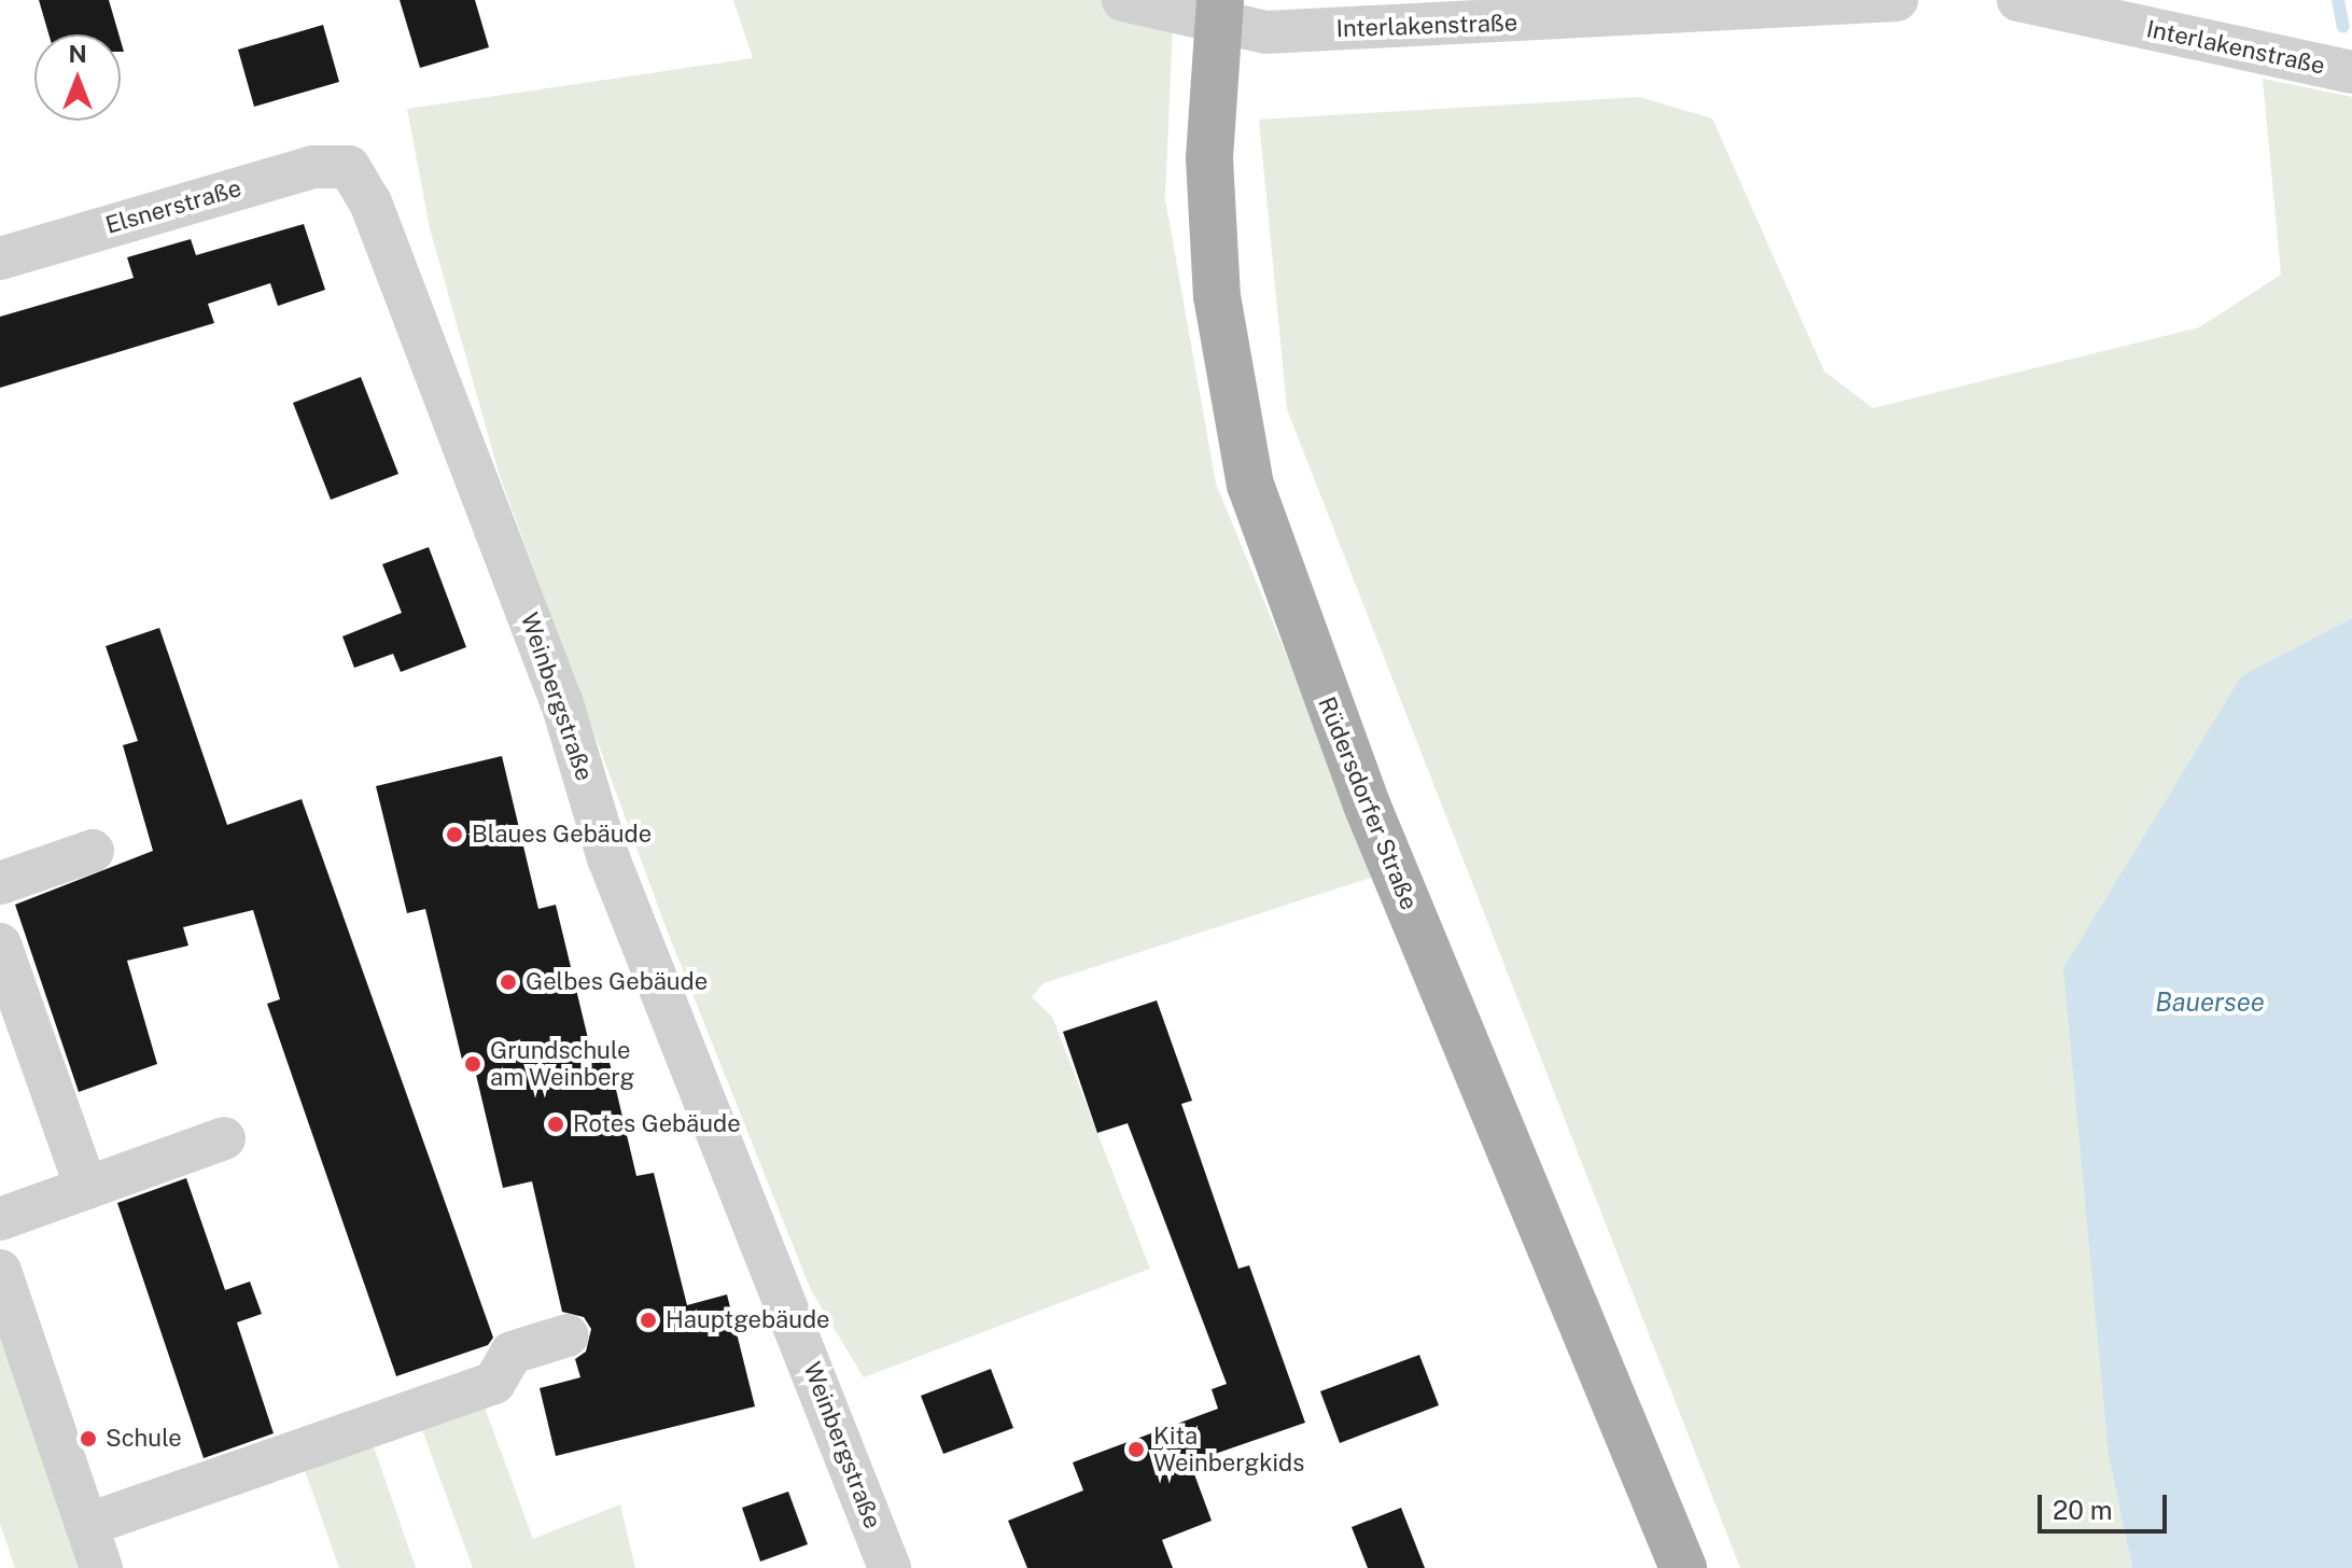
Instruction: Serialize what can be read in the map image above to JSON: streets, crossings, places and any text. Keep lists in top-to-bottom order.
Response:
{
  "streets": {
    "main road": ["Rüdersdorfer Straße"],
    "street": ["Interlakenstraße", "Elsnerstraße", "Weinbergstraße"]
  },
  "crossings": [
    ["Interlakenstraße", "Rüdersdorfer Straße"],
    ["Elsnerstraße", "Weinbergstraße"]
  ],
  "water": ["Bauersee"],
  "places": [
    "Blaues Gebäude",
    "Gelbes Gebäude",
    "Grundschule am Weinberg",
    "Rotes Gebäude",
    "Hauptgebäude",
    "Schule",
    "Kita Weinbergkids"
  ],
  "scale_bar": "20 m",
  "north": "top"
}
